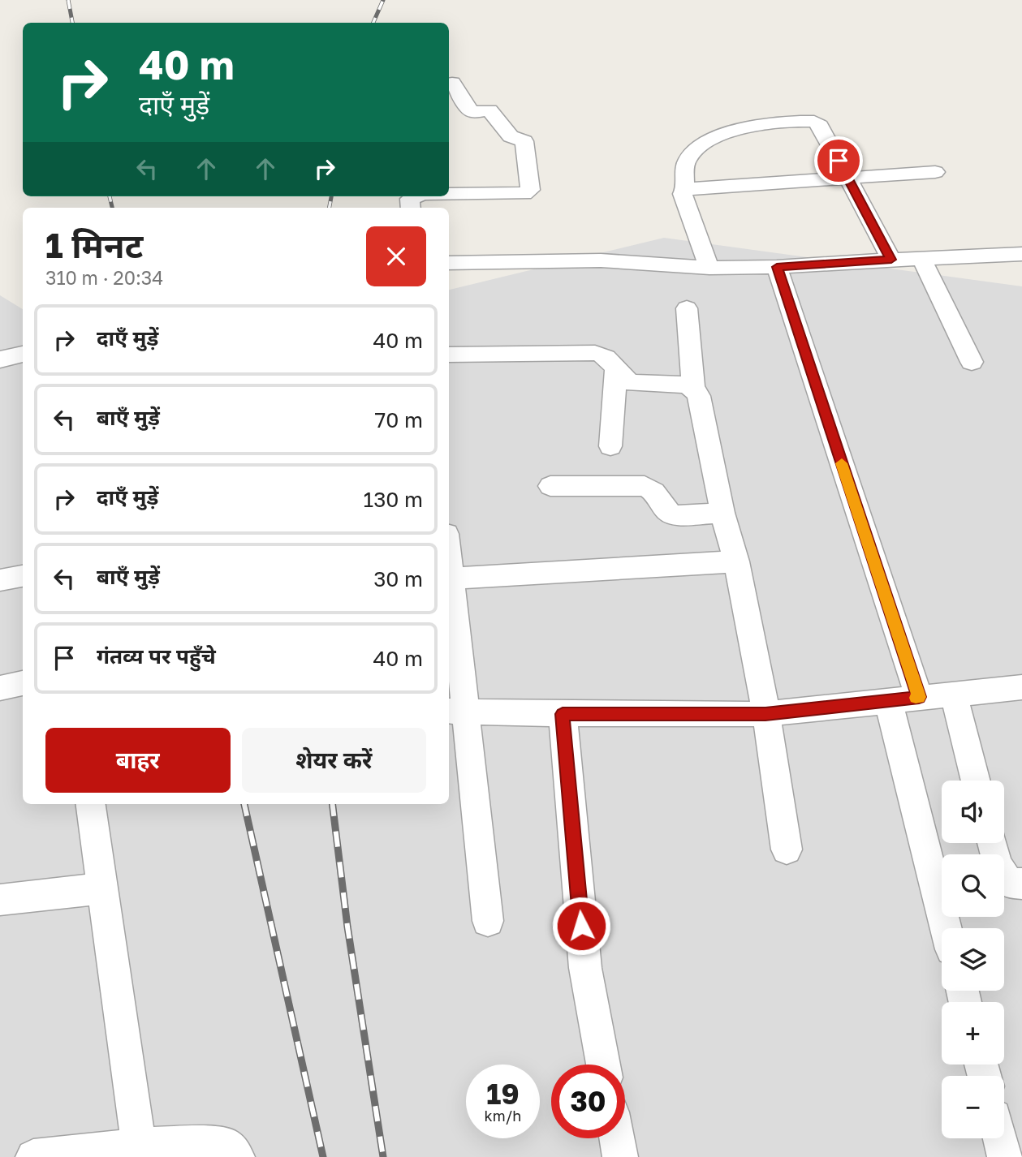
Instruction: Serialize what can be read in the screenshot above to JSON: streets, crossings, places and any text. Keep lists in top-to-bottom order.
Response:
{
  "page": {
    "turn": ["40 m", "दाएँ मुड़ें"],
    "heading": ["1 मिनट", "310 m · 20:34"],
    "list": [
      {
        "name": "दाएँ मुड़ें",
        "value": "40 m"
      },
      {
        "name": "बाएँ मुड़ें",
        "value": "70 m"
      },
      {
        "name": "दाएँ मुड़ें",
        "value": "130 m"
      },
      {
        "name": "बाएँ मुड़ें",
        "value": "30 m"
      },
      {
        "name": "गंतव्य पर पहुँचे",
        "value": "40 m"
      }
    ],
    "buttons": ["बाहर", "शेयर करें"],
    "map_buttons": ["+", "−"],
    "speed": "19 km/h",
    "limit": "30"
  }
}
